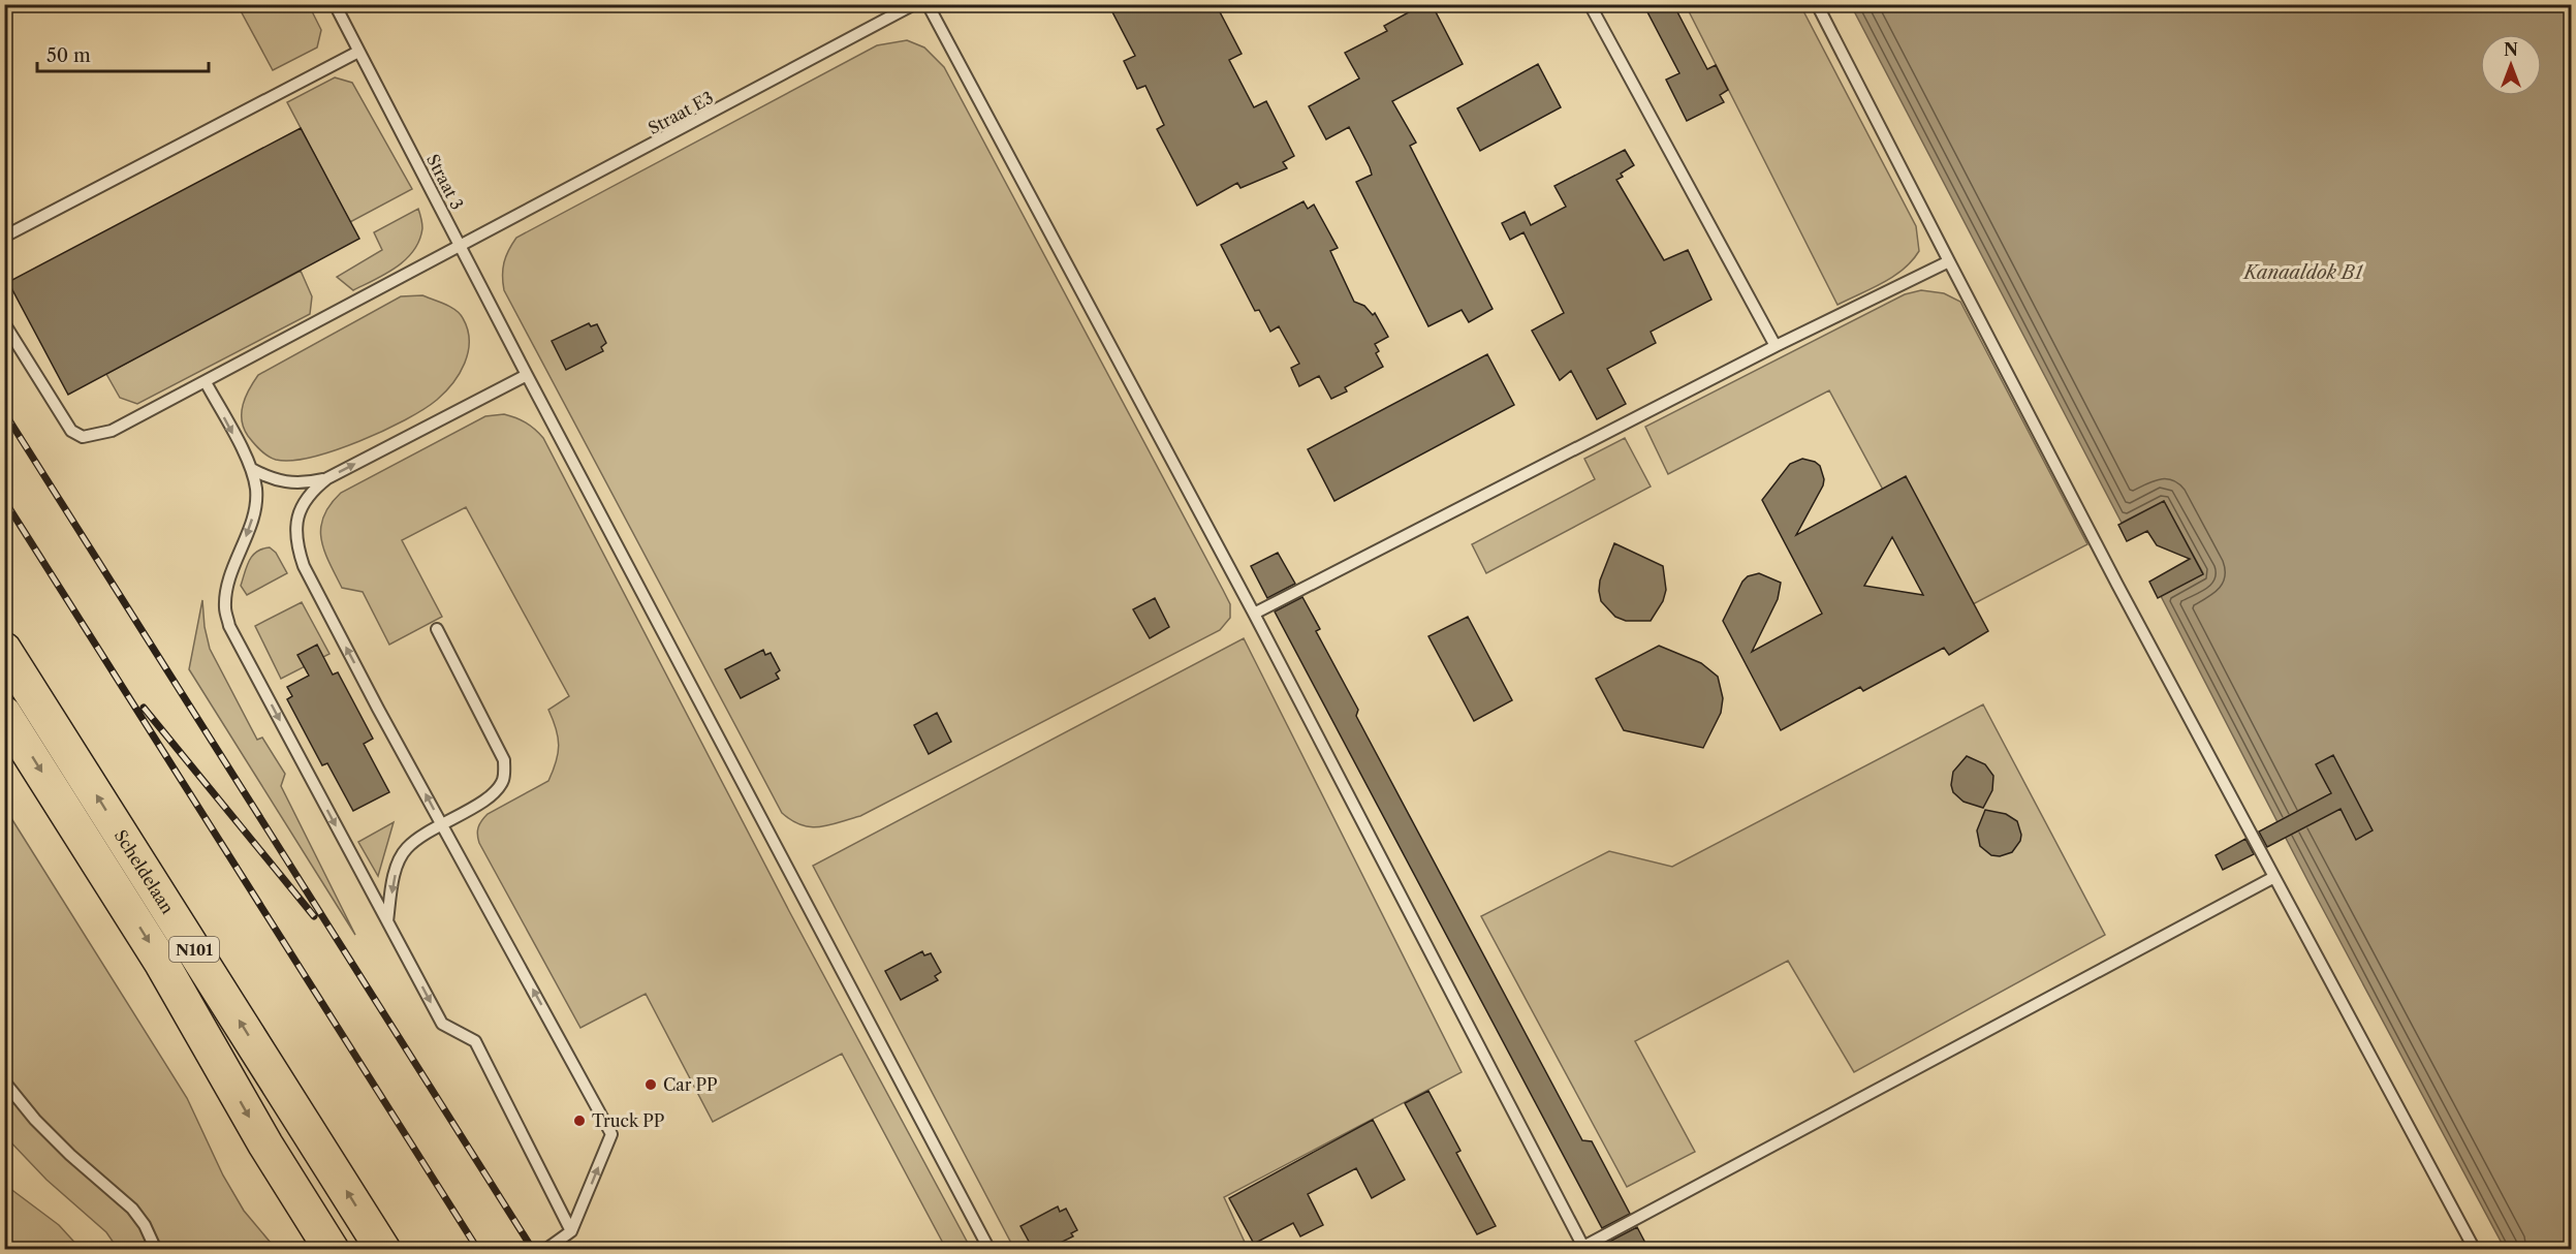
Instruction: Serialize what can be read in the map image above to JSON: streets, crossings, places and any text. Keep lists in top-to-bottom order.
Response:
{
  "streets": {
    "main road": ["Scheldelaan", "N101"],
    "lane": ["Straat E3", "Straat 3"]
  },
  "crossings": [
    ["Straat E3", "Straat 3"]
  ],
  "water": ["Kanaaldok B1"],
  "places": ["Car PP", "Truck PP"],
  "scale_bar": "50 m",
  "north": "top"
}
